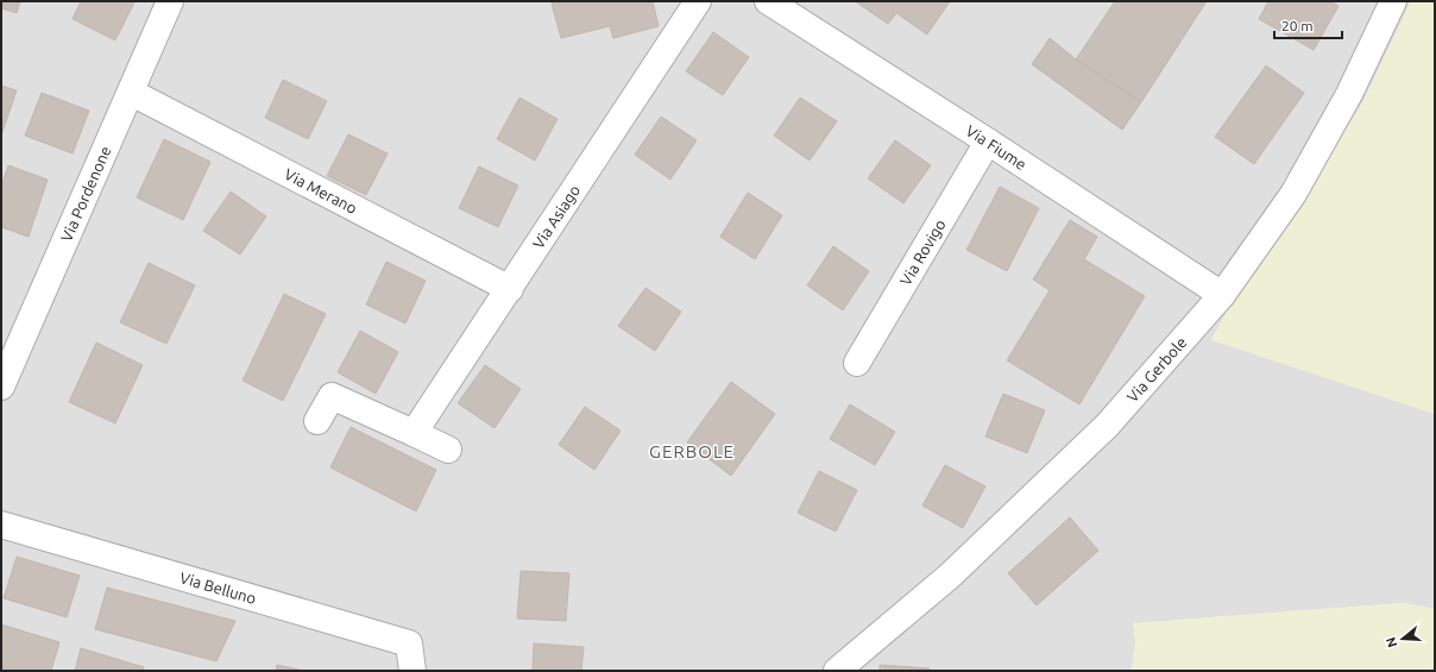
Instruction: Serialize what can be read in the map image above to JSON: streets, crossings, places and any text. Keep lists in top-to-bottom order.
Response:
{
  "streets": {
    "street": [
      "Via Fiume",
      "Via Merano",
      "Via Pordenone",
      "Via Asiago",
      "Via Rovigo",
      "Via Gerbole",
      "Via Belluno"
    ]
  },
  "crossings": [
    ["Via Fiume", "Via Rovigo"],
    ["Via Fiume", "Via Gerbole"],
    ["Via Merano", "Via Pordenone"],
    ["Via Merano", "Via Asiago"]
  ],
  "districts": ["GERBOLE"],
  "scale_bar": "20 m",
  "north": "left"
}
